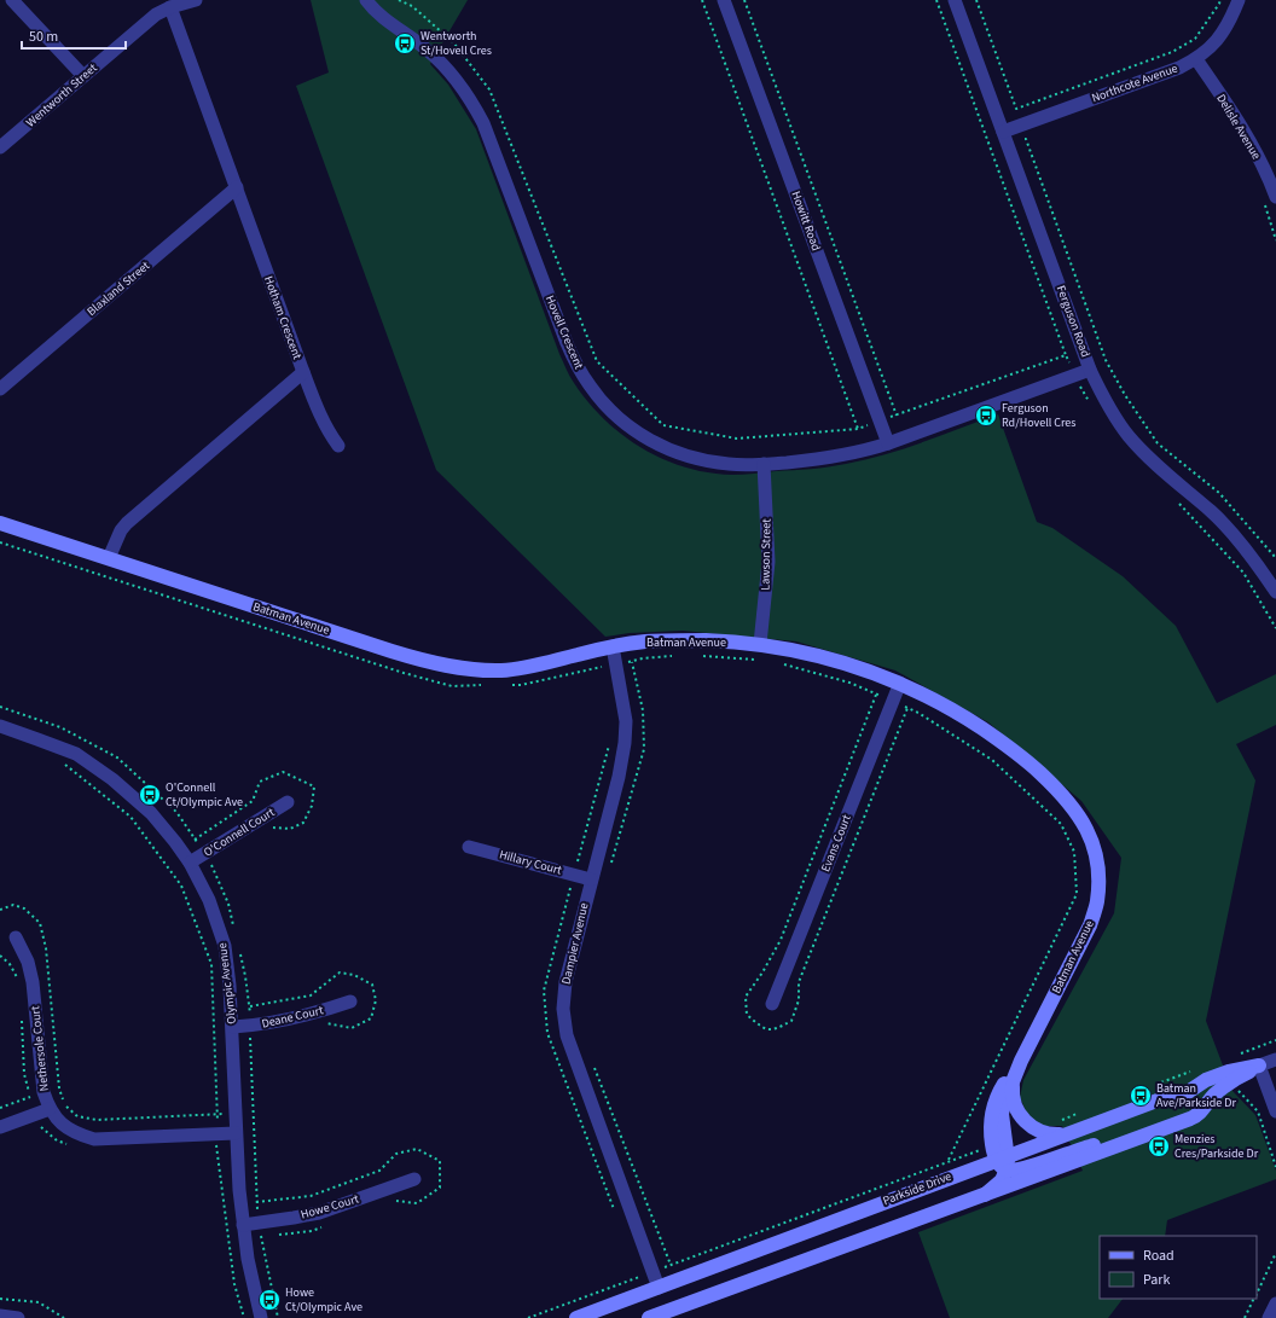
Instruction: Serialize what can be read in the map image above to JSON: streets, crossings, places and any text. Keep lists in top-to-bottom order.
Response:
{
  "streets": {
    "street": [
      "Northcote Avenue",
      "Wentworth Street",
      "Delisle Avenue",
      "Howitt Road",
      "Blaxland Street",
      "Hotham Crescent",
      "Ferguson Road",
      "Hovell Crescent",
      "Lawson Street",
      "Batman Avenue",
      "O'Connell Court",
      "Evans Court",
      "Hillary Court",
      "Dampier Avenue",
      "Olympic Avenue",
      "Deane Court",
      "Nethersole Court",
      "Parkside Drive",
      "Howe Court"
    ]
  },
  "crossings": [
    ["Northcote Avenue", "Delisle Avenue"],
    ["Northcote Avenue", "Ferguson Road"],
    ["Wentworth Street", "Hotham Crescent"],
    ["Howitt Road", "Hovell Crescent"],
    ["Blaxland Street", "Hotham Crescent"],
    ["Hotham Crescent", "Batman Avenue"],
    ["Ferguson Road", "Hovell Crescent"],
    ["Hovell Crescent", "Lawson Street"],
    ["Lawson Street", "Batman Avenue"],
    ["Batman Avenue", "Evans Court"],
    ["Batman Avenue", "Dampier Avenue"],
    ["Batman Avenue", "Parkside Drive"],
    ["O'Connell Court", "Olympic Avenue"],
    ["Hillary Court", "Dampier Avenue"],
    ["Dampier Avenue", "Parkside Drive"],
    ["Olympic Avenue", "Deane Court"],
    ["Olympic Avenue", "Nethersole Court"],
    ["Olympic Avenue", "Howe Court"]
  ],
  "places": {
    "bus stop": [
      "Wentworth St/Hovell Cres",
      "Ferguson Rd/Hovell Cres",
      "O'Connell Ct/Olympic Ave",
      "Batman Ave/Parkside Dr",
      "Menzies Cres/Parkside Dr",
      "Howe Ct/Olympic Ave"
    ]
  },
  "legend": ["Road", "Park"],
  "scale_bar": "50 m"
}
